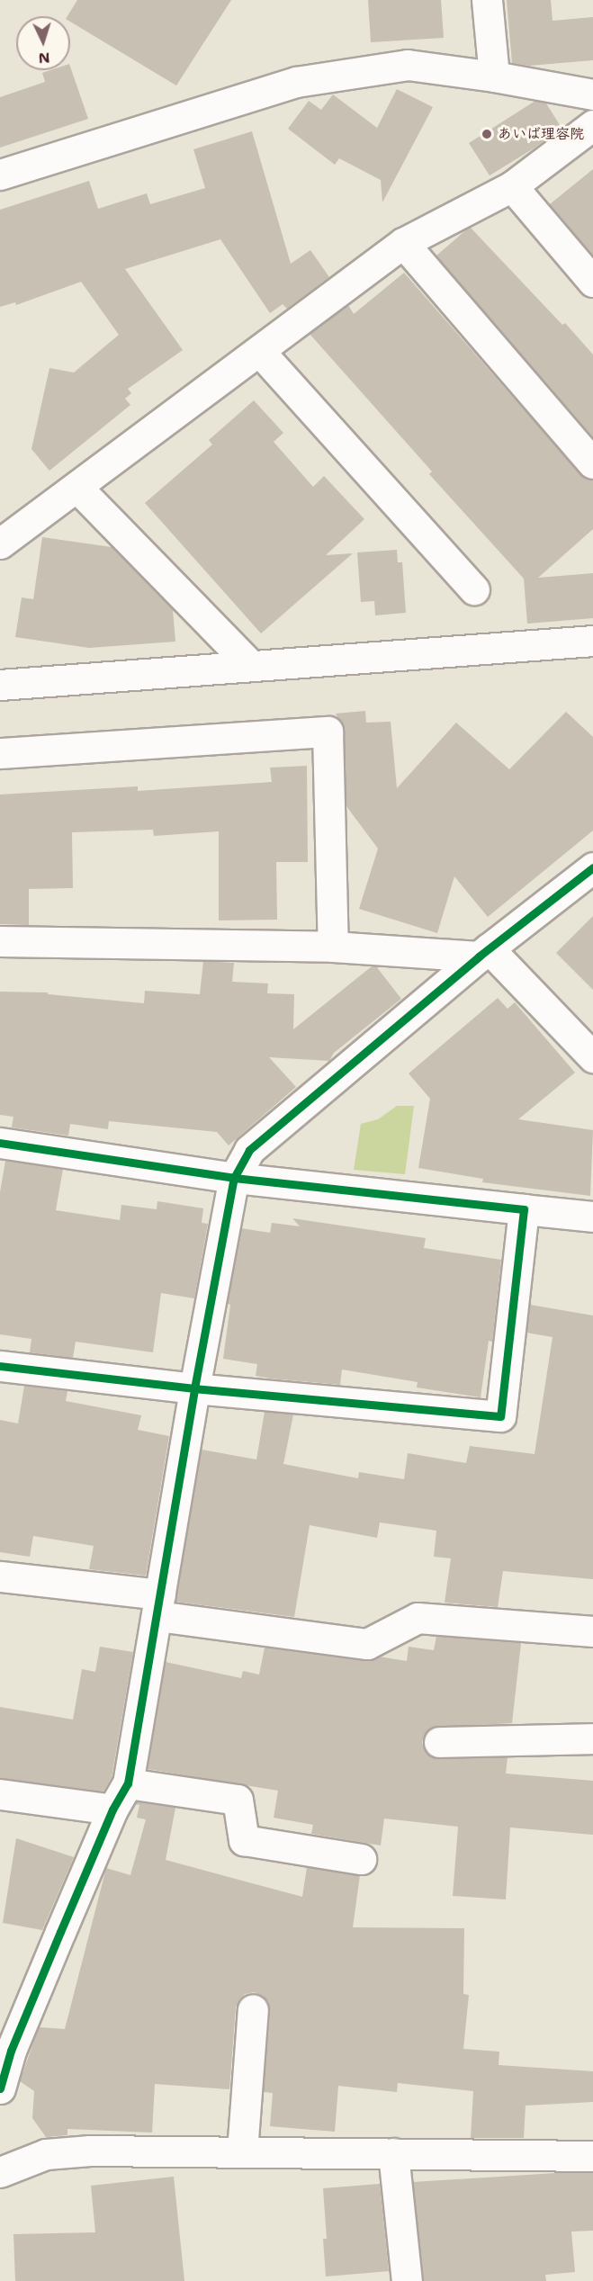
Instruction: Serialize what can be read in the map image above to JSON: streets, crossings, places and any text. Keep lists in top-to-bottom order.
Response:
{
  "places": ["あいば理容院"],
  "north": "bottom"
}
